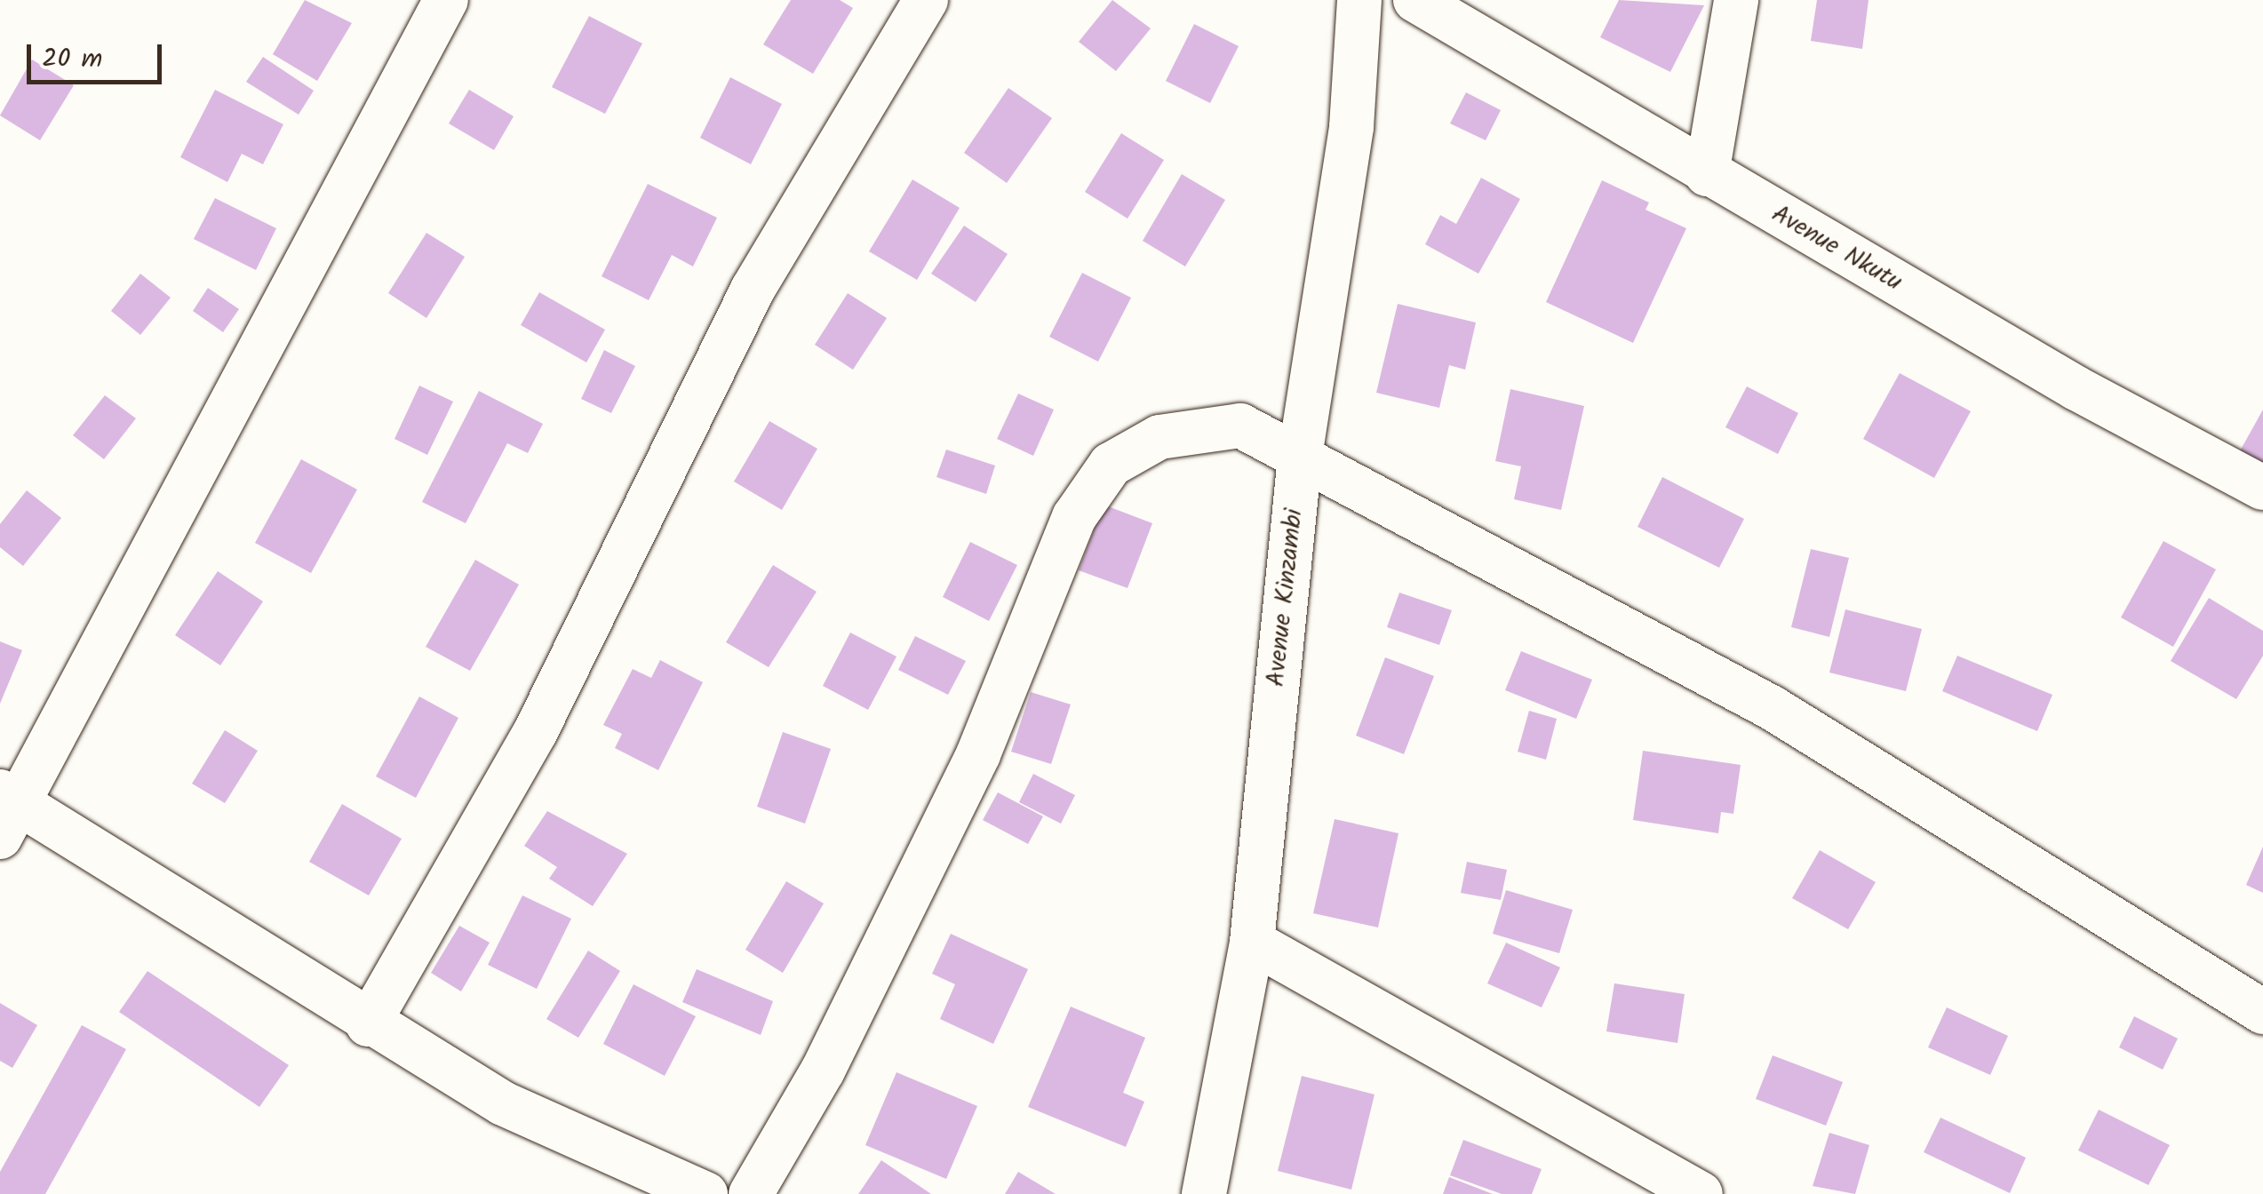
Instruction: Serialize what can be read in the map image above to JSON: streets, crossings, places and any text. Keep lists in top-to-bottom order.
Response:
{
  "streets": {
    "street": ["Avenue Nkutu", "Avenue Kinzambi"]
  },
  "scale_bar": "20 m"
}
